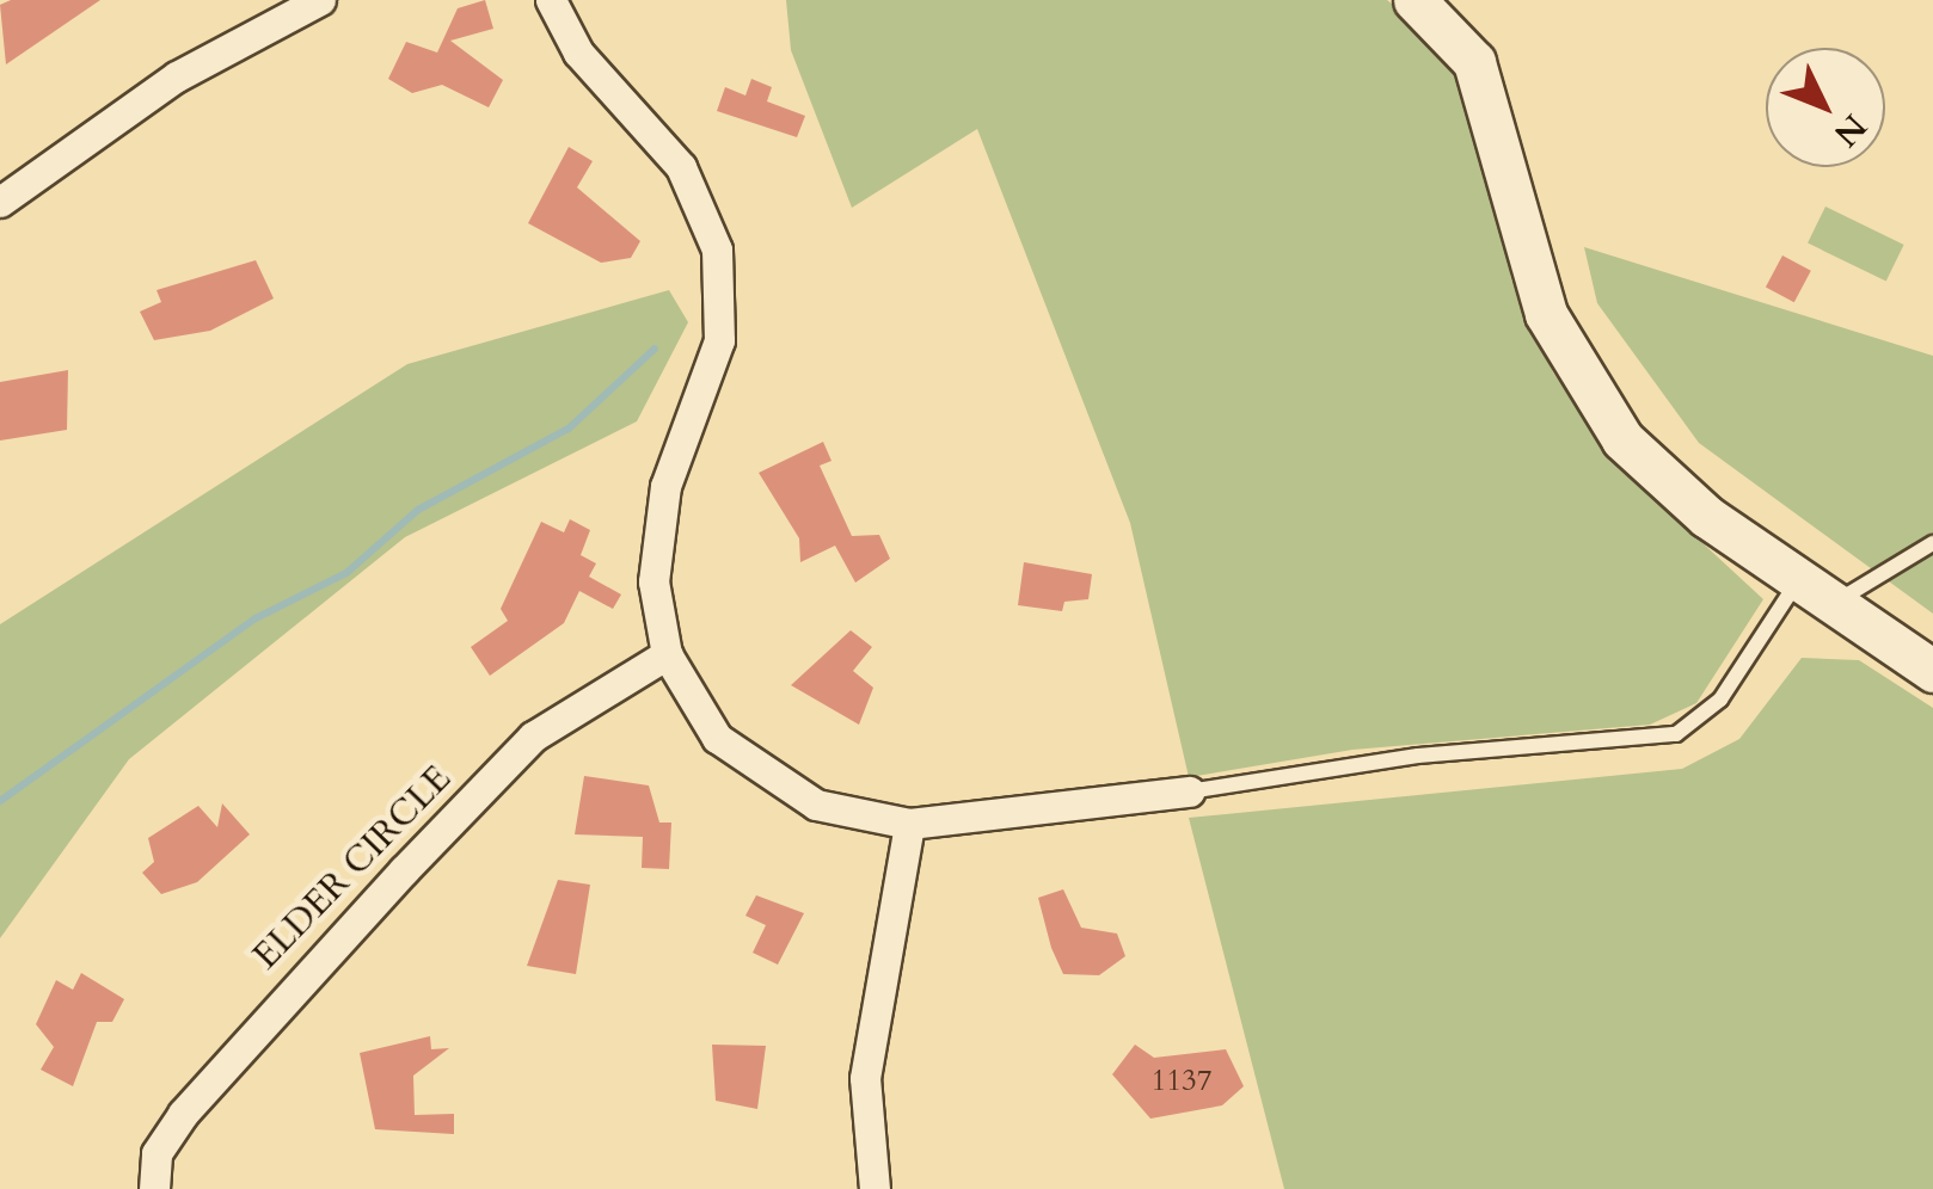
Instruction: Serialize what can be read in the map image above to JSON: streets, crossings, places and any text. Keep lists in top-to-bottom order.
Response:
{
  "streets": {
    "street": ["ELDER CIRCLE"]
  },
  "house_numbers": ["1137"],
  "north": "bottom right"
}
